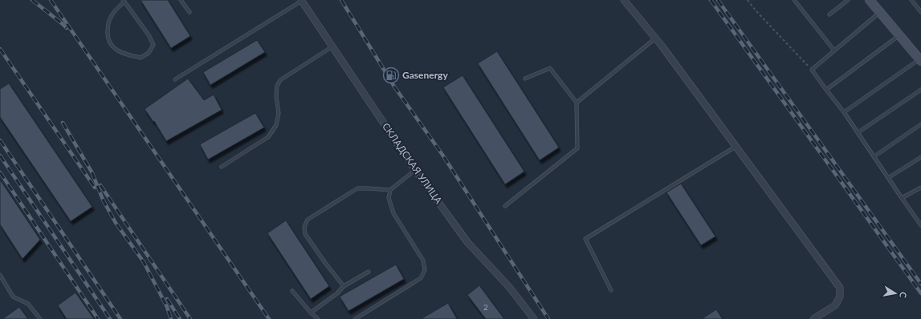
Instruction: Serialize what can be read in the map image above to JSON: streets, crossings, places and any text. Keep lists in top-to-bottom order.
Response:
{
  "streets": {
    "street": ["СКЛАДСКАЯ УЛИЦА"]
  },
  "places": {
    "fuel station": ["Gasenergy"]
  },
  "house_numbers": ["2"],
  "north": "right"
}
